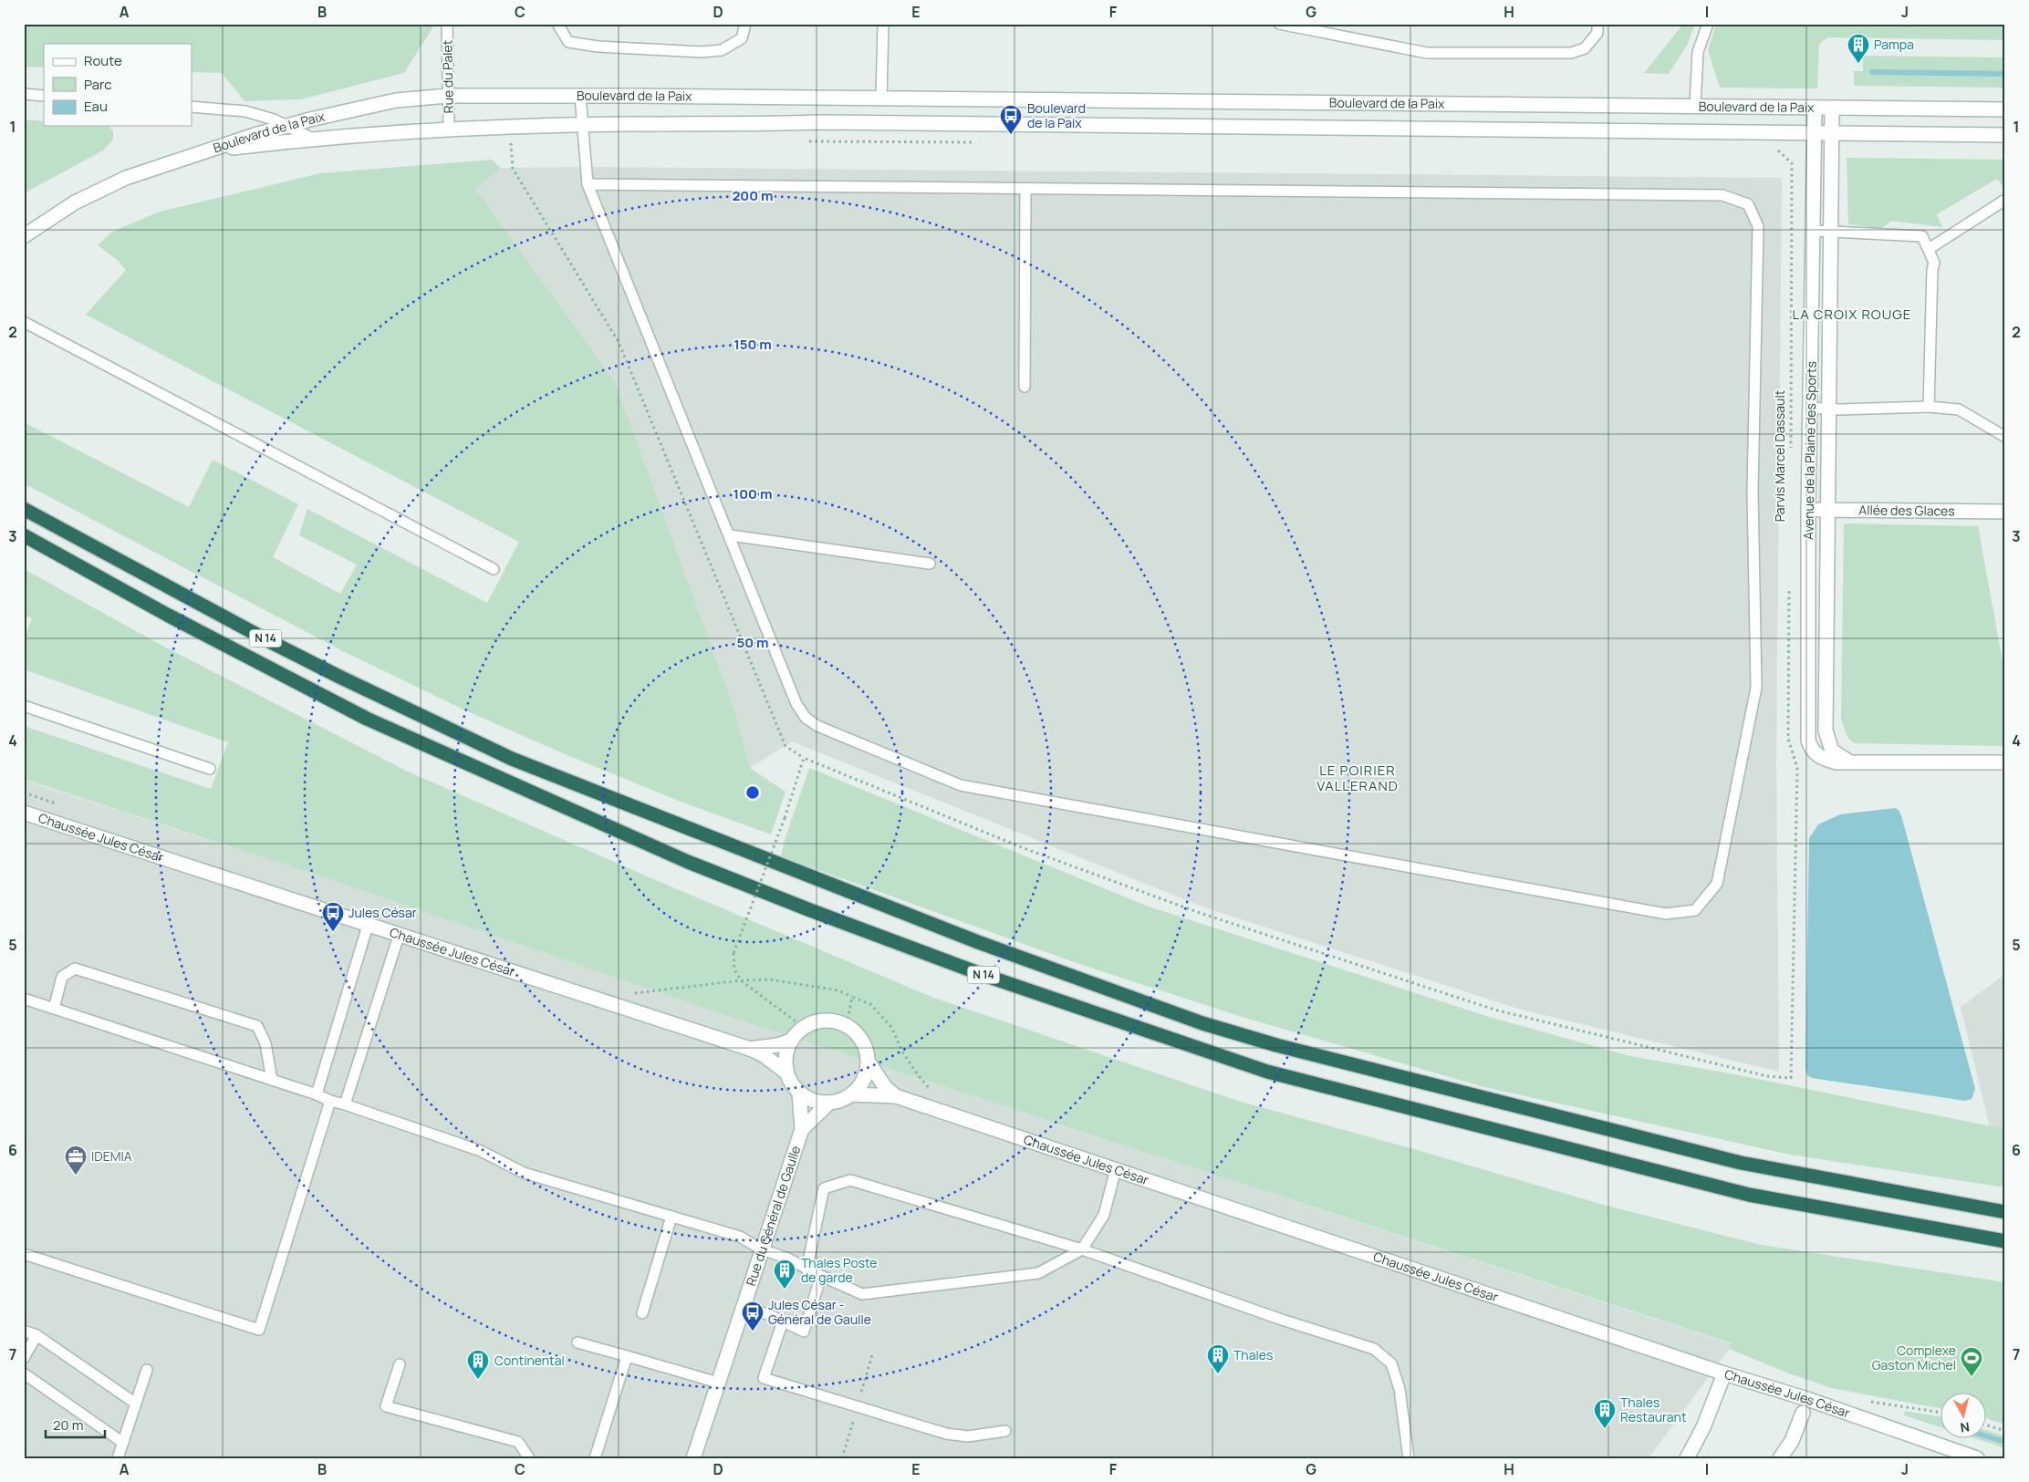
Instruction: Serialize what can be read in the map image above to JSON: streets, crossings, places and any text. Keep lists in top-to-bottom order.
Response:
{
  "streets": {
    "highway": ["N 14"],
    "main road": [
      "Boulevard de la Paix",
      "Avenue de la Plaine des Sports",
      "Allée des Glaces",
      "Chaussée Jules César",
      "Rue du Général de Gaulle"
    ],
    "lane": ["Rue du Palet"],
    "path": ["Parvis Marcel Dassault"]
  },
  "crossings": [
    ["Rue du Palet", "Boulevard de la Paix"],
    ["Boulevard de la Paix", "Avenue de la Plaine des Sports"],
    ["Avenue de la Plaine des Sports", "Allée des Glaces"],
    ["Chaussée Jules César", "Rue du Général de Gaulle"]
  ],
  "districts": ["LA CROIX ROUGE", "LE POIRIER VALLERAND"],
  "places": {
    "building": [
      "Pampa",
      "Thales Poste de garde",
      "Thales",
      "Continental",
      "Thales Restaurant"
    ],
    "bus stop": ["Boulevard de la Paix", "Jules César", "Jules César - Général de Gaulle"],
    "office": ["IDEMIA"],
    "sports": ["Complexe Gaston Michel"]
  },
  "legend": ["Route", "Parc", "Eau"],
  "scale_bar": "20 m",
  "north": "bottom",
  "grid": {
    "columns": [
      "A",
      "B",
      "C",
      "D",
      "E",
      "F",
      "G",
      "H",
      "I",
      "J"
    ],
    "rows": [
      "1",
      "2",
      "3",
      "4",
      "5",
      "6",
      "7"
    ]
  },
  "rings": [
    "200 m",
    "150 m",
    "100 m",
    "50 m"
  ]
}
